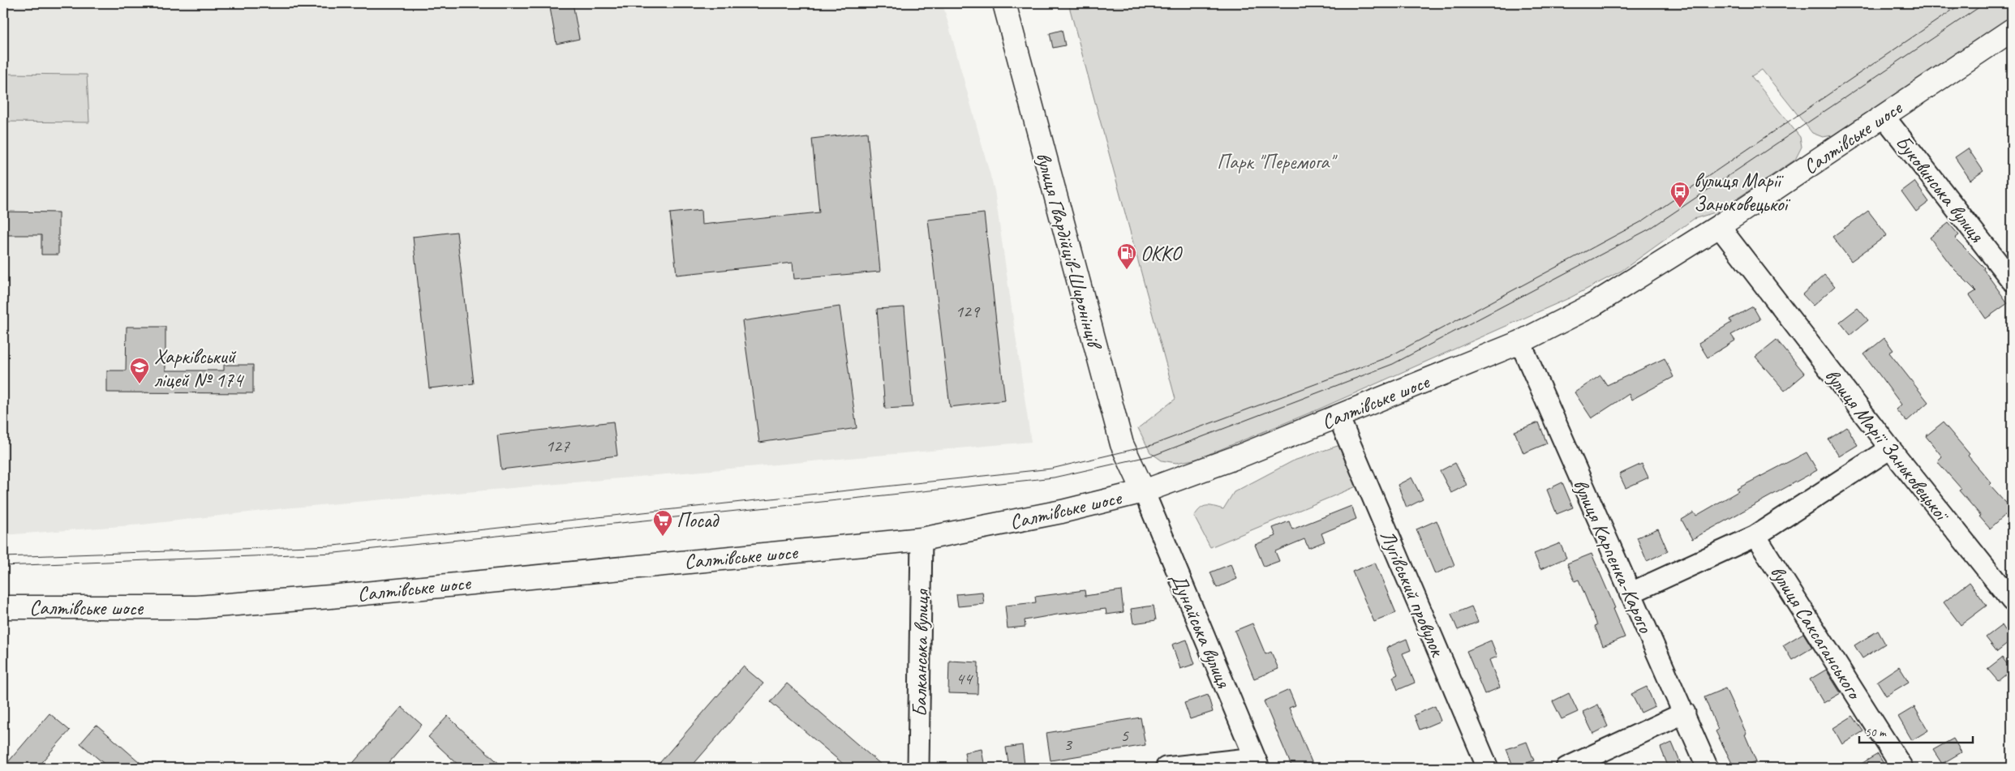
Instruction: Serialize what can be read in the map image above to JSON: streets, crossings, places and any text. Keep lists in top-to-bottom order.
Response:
{
  "streets": {
    "main road": ["Салтівське шосе", "вулиця Гвардійців-Широнінців"],
    "street": [
      "Буковинська вулиця",
      "вулиця Марії Заньковецької",
      "вулиця Карпенка-Карого",
      "Лугівський провулок",
      "Дунайська вулиця",
      "вулиця Саксаганського",
      "Балканська вулиця"
    ]
  },
  "crossings": [
    ["Салтівське шосе", "Буковинська вулиця"],
    ["Салтівське шосе", "вулиця Гвардійців-Широнінців"],
    ["Салтівське шосе", "вулиця Марії Заньковецької"],
    ["Салтівське шосе", "вулиця Карпенка-Карого"],
    ["Салтівське шосе", "Лугівський провулок"],
    ["Салтівське шосе", "Дунайська вулиця"],
    ["Салтівське шосе", "Балканська вулиця"],
    ["вулиця Гвардійців-Широнінців", "Дунайська вулиця"]
  ],
  "parks": ["Парк \"Перемога\""],
  "places": {
    "bus stop": ["вулиця Марії Заньковецької"],
    "fuel station": ["ОККО"],
    "school or university": ["Харківський ліцей № 174"],
    "supermarket": ["Посад"]
  },
  "house_numbers": [
    "129",
    "127",
    "44",
    "5",
    "3"
  ],
  "scale_bar": "50 m"
}
